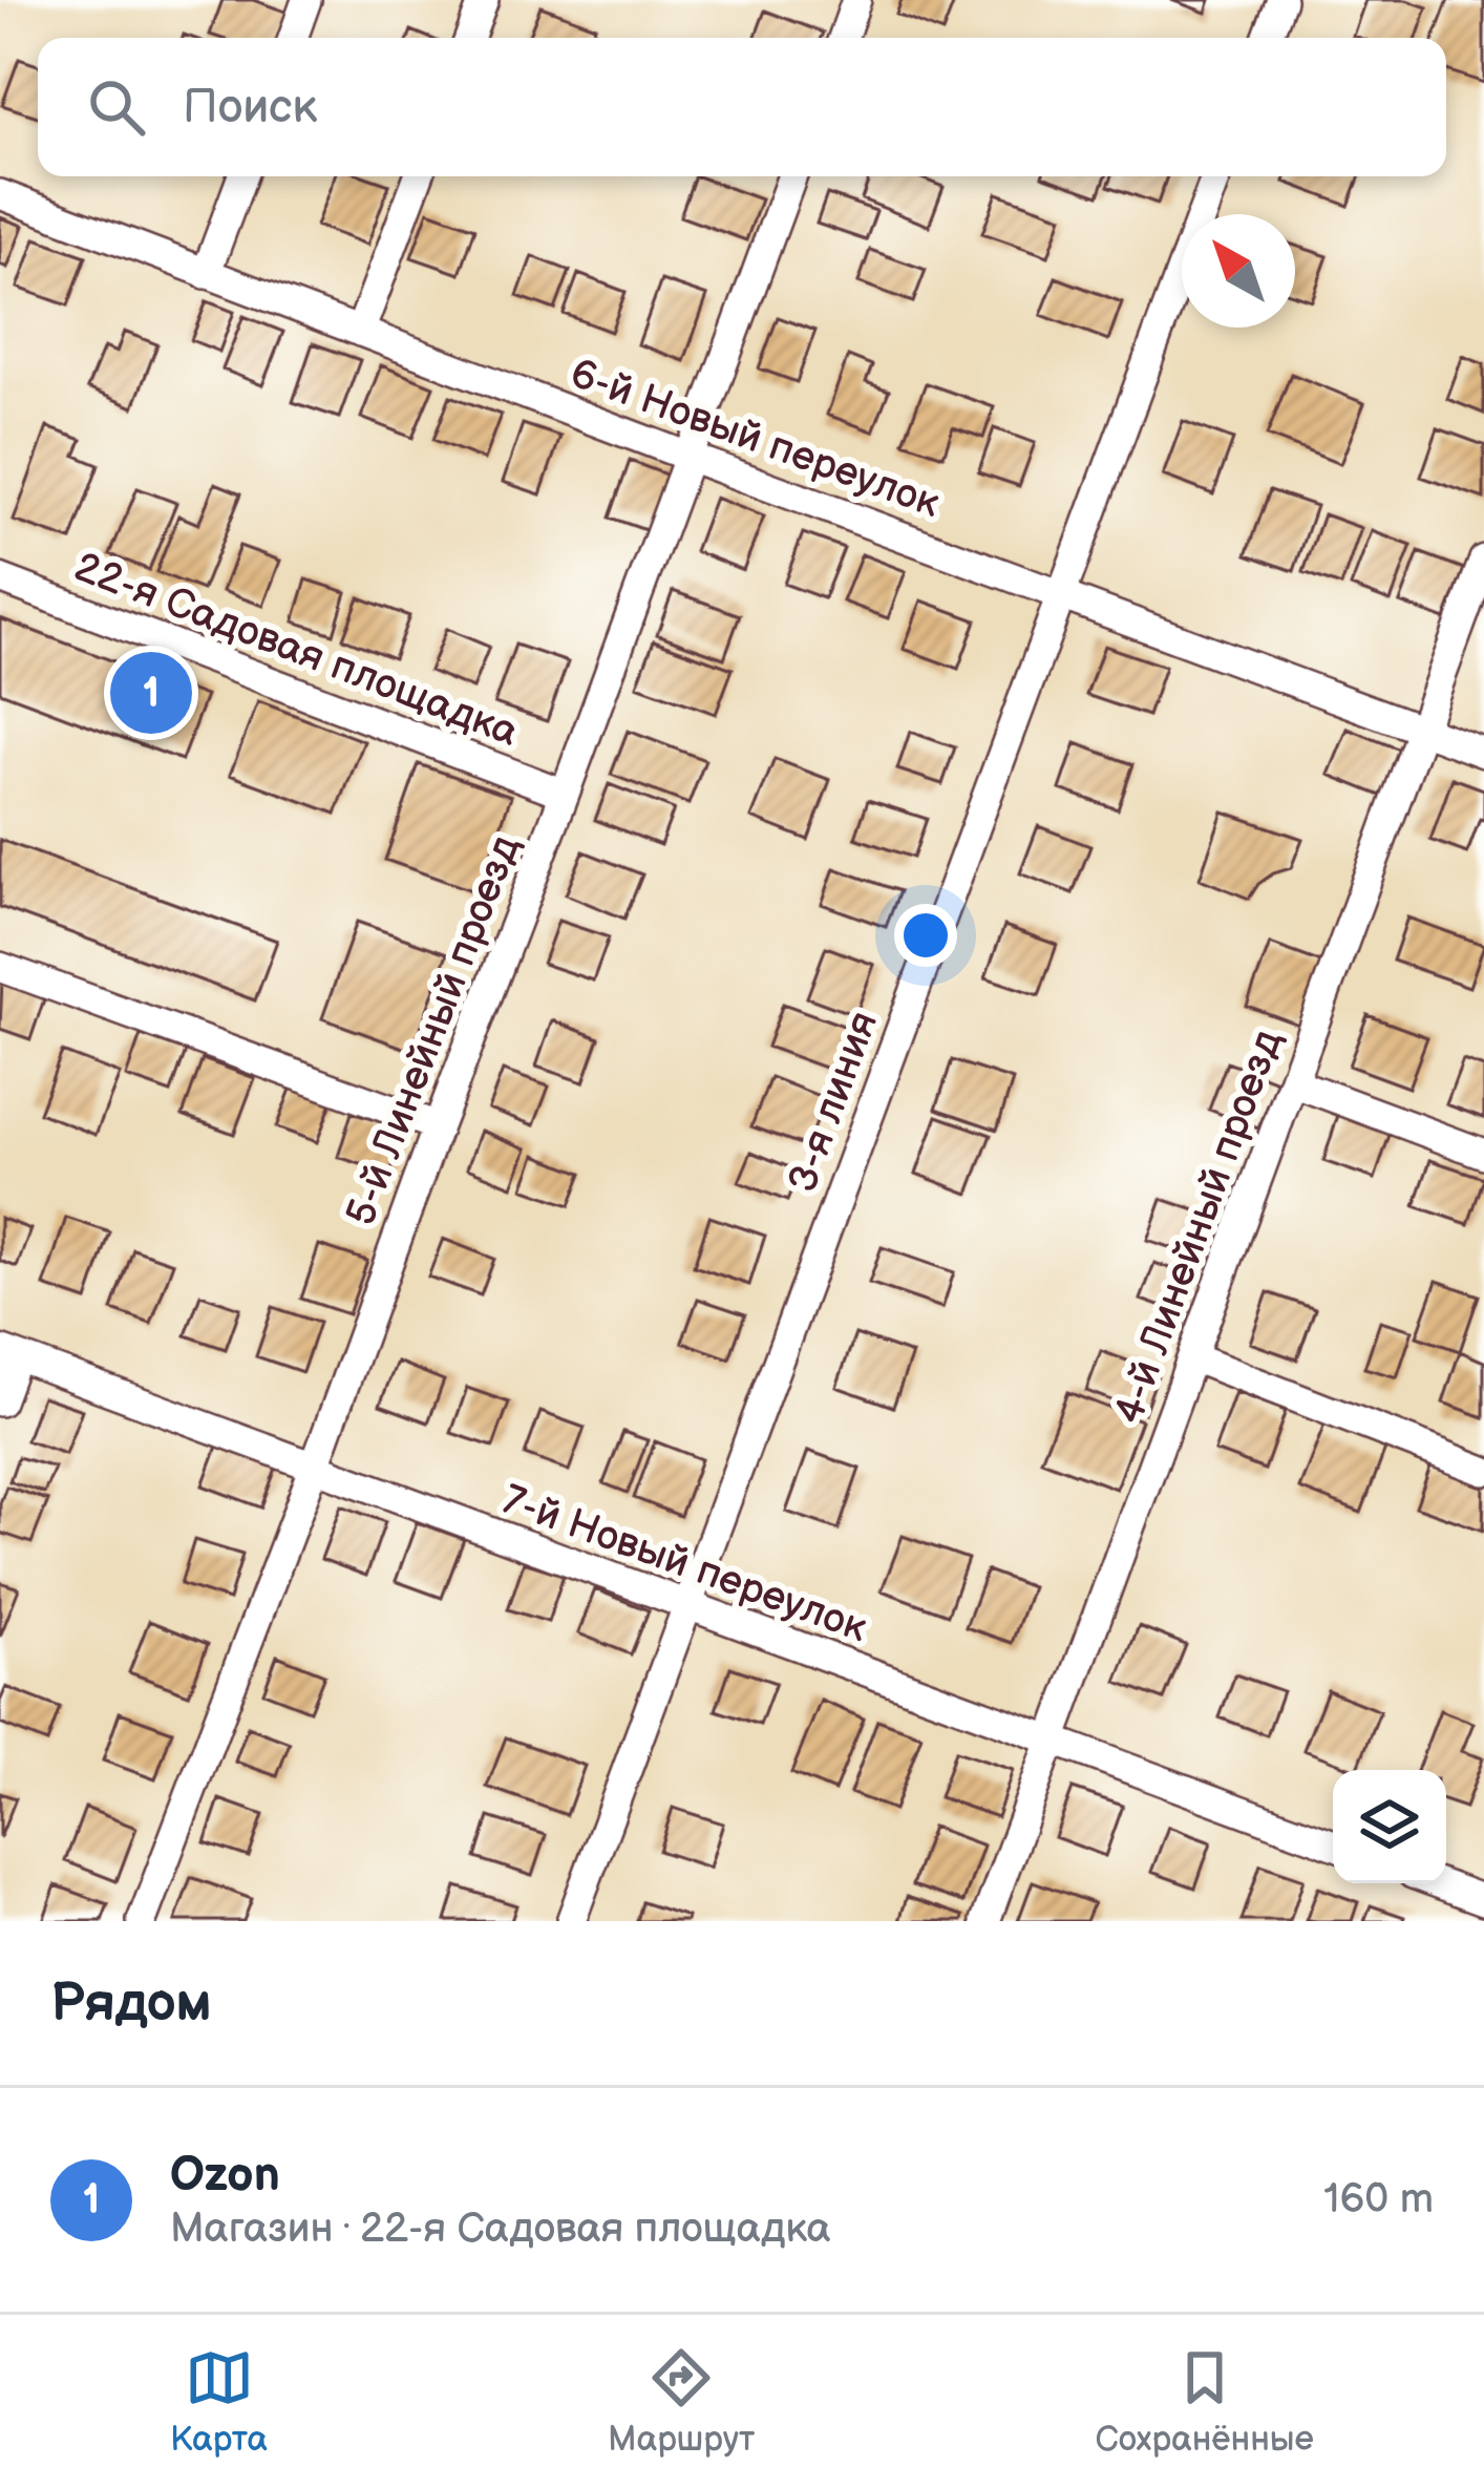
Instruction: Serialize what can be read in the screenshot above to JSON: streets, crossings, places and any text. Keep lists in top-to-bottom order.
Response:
{
  "streets": {
    "street": [
      "6-й Новый переулок",
      "22-я Садовая площадка",
      "5-й Линейный проезд",
      "3-я линия",
      "4-й Линейный проезд",
      "7-й Новый переулок"
    ]
  },
  "crossings": [
    ["6-й Новый переулок", "5-й Линейный проезд"],
    ["6-й Новый переулок", "3-я линия"],
    ["6-й Новый переулок", "4-й Линейный проезд"],
    ["22-я Садовая площадка", "5-й Линейный проезд"],
    ["5-й Линейный проезд", "7-й Новый переулок"],
    ["3-я линия", "7-й Новый переулок"],
    ["4-й Линейный проезд", "7-й Новый переулок"]
  ],
  "north": "top left",
  "page": {
    "search": "Поиск",
    "pins": "1",
    "heading": "Рядом",
    "list": [
      {
        "mark": "1",
        "name": "Ozon",
        "note": "Магазин · 22-я Садовая площадка",
        "value": "160 m"
      }
    ],
    "nav": ["Карта", "Маршрут", "Сохранённые"]
  }
}
